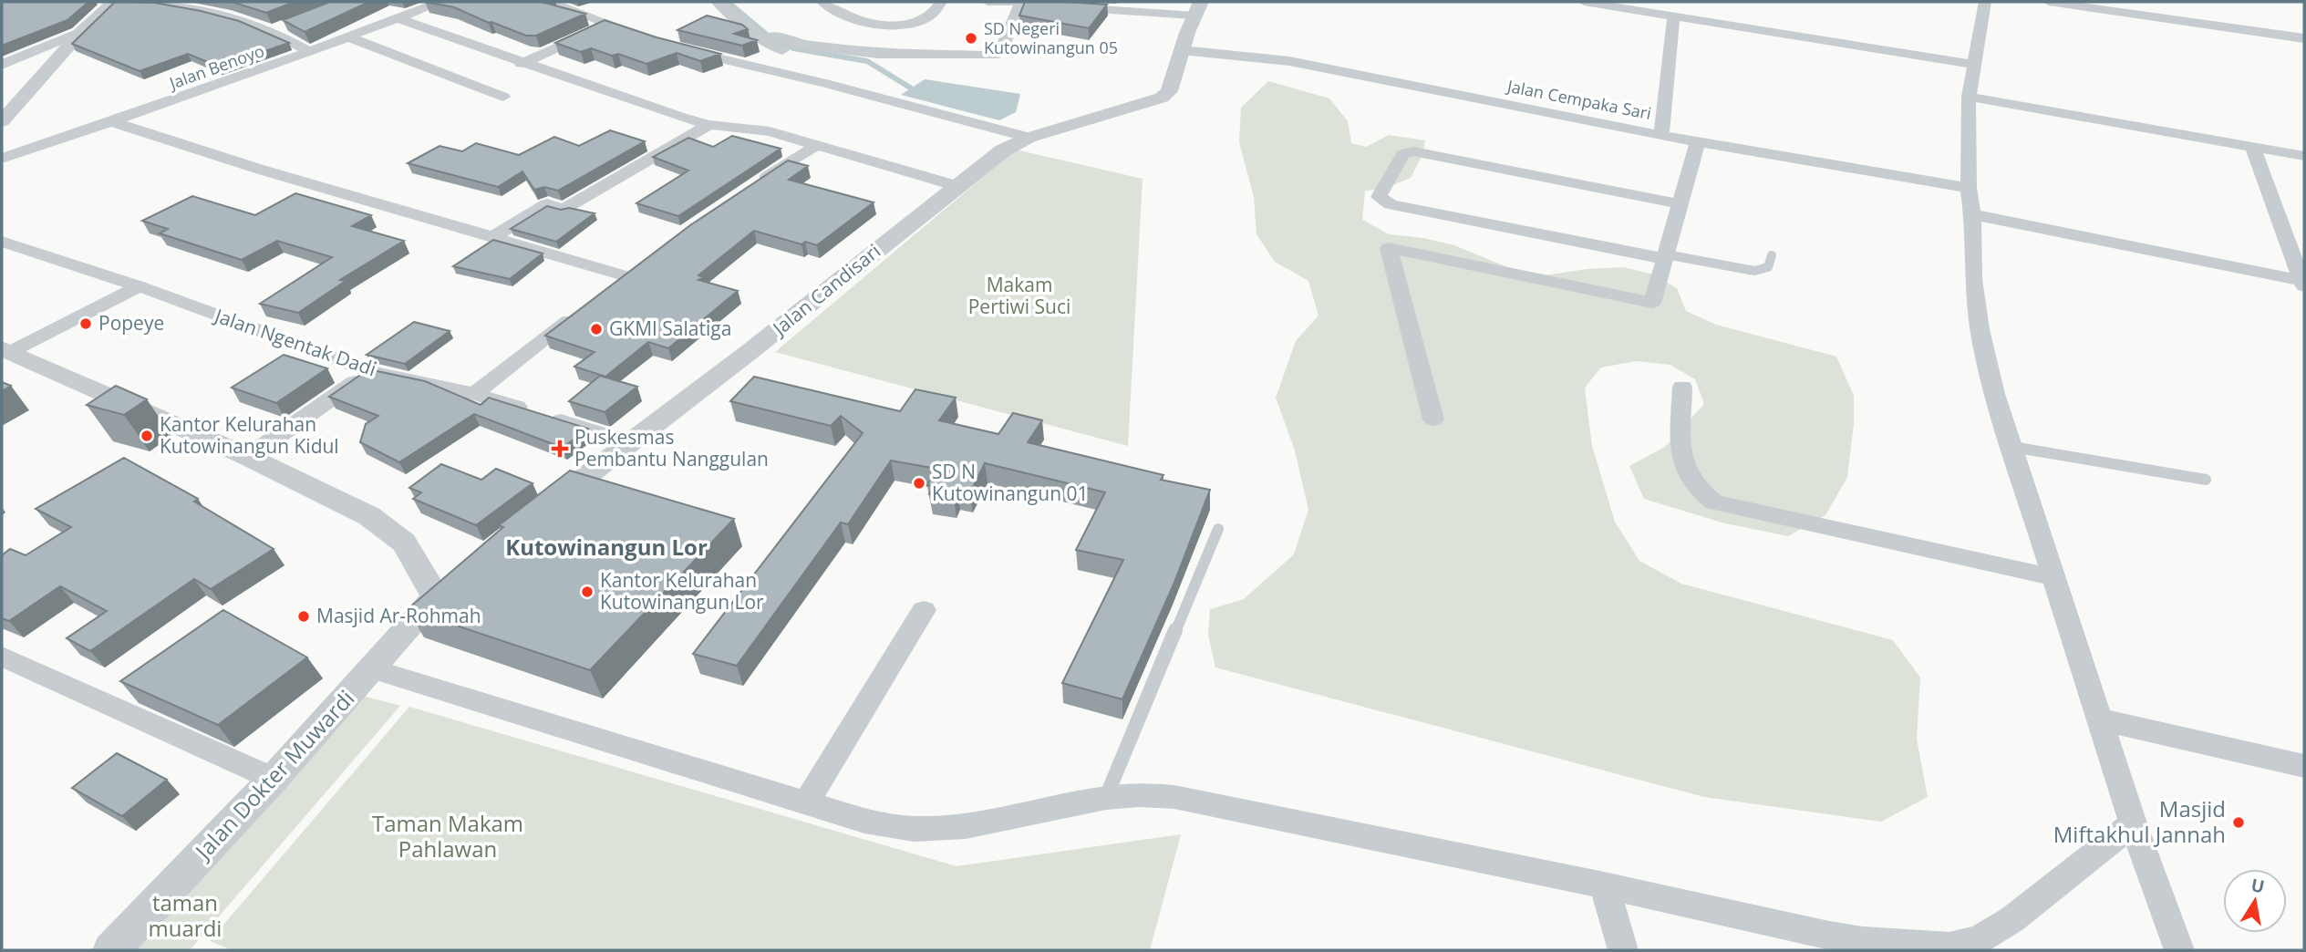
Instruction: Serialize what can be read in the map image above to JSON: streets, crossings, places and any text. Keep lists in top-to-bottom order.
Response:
{
  "streets": {
    "street": [
      "Jalan Benoyo",
      "Jalan Cempaka Sari",
      "Jalan Candisari",
      "Jalan Ngentak Dadi",
      "Jalan Dokter Muwardi"
    ]
  },
  "crossings": [
    ["Jalan Cempaka Sari", "Jalan Candisari"],
    ["Jalan Candisari", "Jalan Ngentak Dadi"]
  ],
  "districts": ["Kutowinangun Lor"],
  "parks": ["Makam Pertiwi Suci", "Taman Makam Pahlawan", "taman muardi"],
  "places": {
    "other": [
      "SD Negeri Kutowinangun 05",
      "Popeye",
      "GKMI Salatiga",
      "Kantor Kelurahan Kutowinangun Kidul",
      "SD N Kutowinangun 01",
      "Kantor Kelurahan Kutowinangun Lor",
      "Masjid Ar-Rohmah",
      "Masjid Miftakhul Jannah"
    ],
    "health": ["Puskesmas Pembantu Nanggulan"]
  },
  "north": "top"
}
